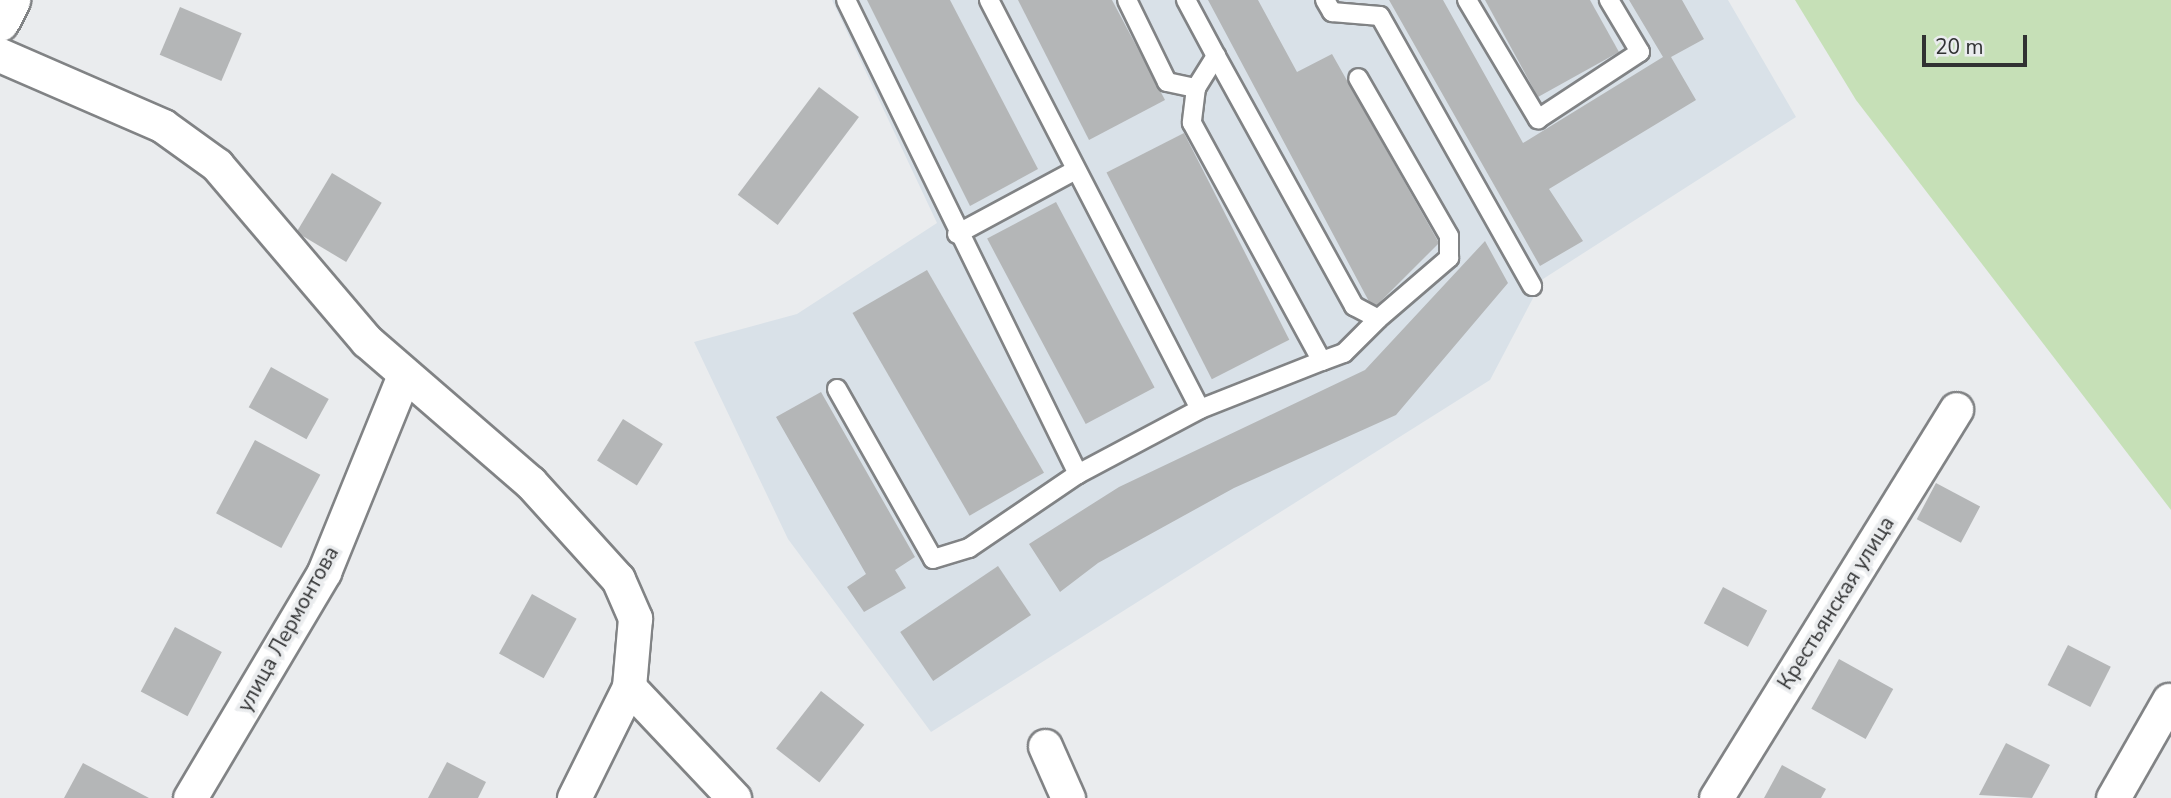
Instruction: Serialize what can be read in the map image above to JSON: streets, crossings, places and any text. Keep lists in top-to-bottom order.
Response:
{
  "streets": {
    "street": ["Крестьянская улица", "улица Лермонтова"]
  },
  "scale_bar": "20 m"
}
